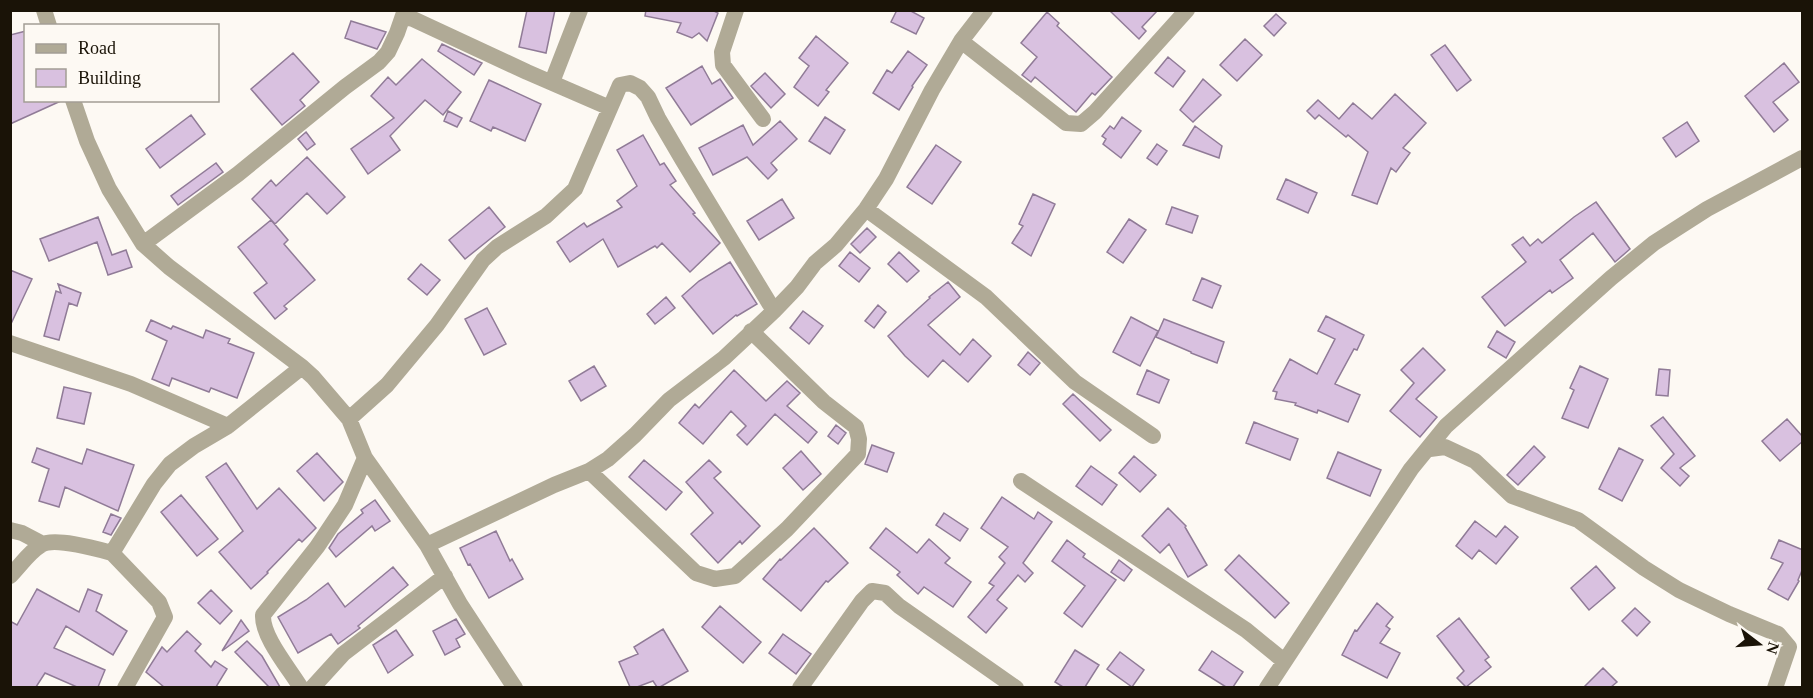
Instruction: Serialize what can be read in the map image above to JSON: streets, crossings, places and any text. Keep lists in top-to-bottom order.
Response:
{
  "legend": ["Road", "Building"],
  "north": "right"
}
